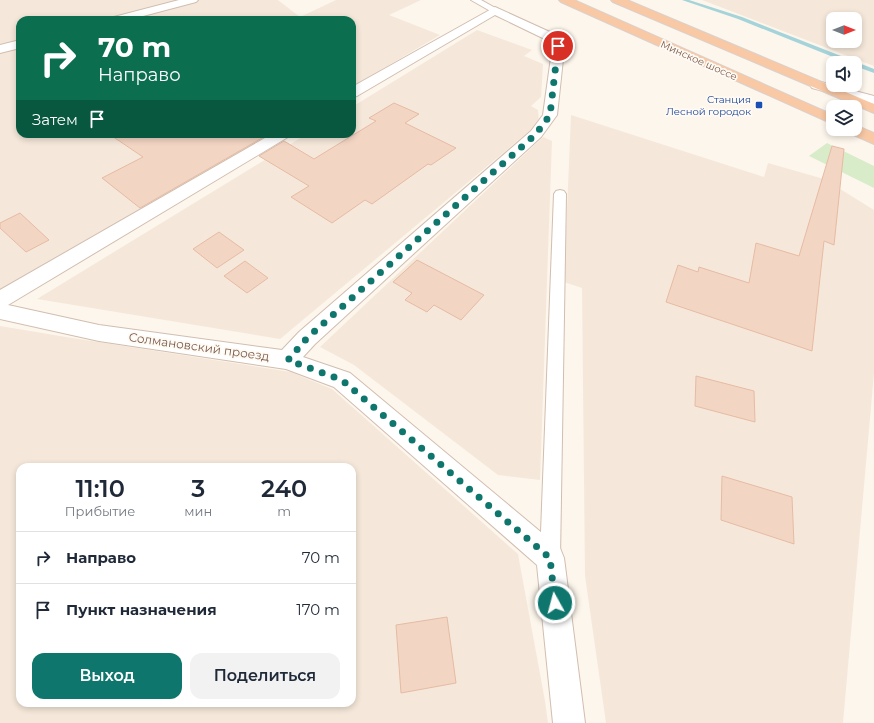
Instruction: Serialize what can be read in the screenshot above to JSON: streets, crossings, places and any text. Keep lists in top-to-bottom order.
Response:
{
  "streets": {
    "highway": ["Минское шоссе"],
    "street": ["Солмановский проезд"]
  },
  "places": {
    "transit": ["Станция Лесной городок"]
  },
  "north": "right",
  "page": {
    "turn": ["70 m", "Направо"],
    "then": "Затем",
    "eta": [
      "11:10",
      "Прибытие",
      "3",
      "мин",
      "240",
      "m"
    ],
    "list": [
      {
        "name": "Направо",
        "value": "70 m"
      },
      {
        "name": "Пункт назначения",
        "value": "170 m"
      }
    ],
    "buttons": ["Выход", "Поделиться"]
  }
}
